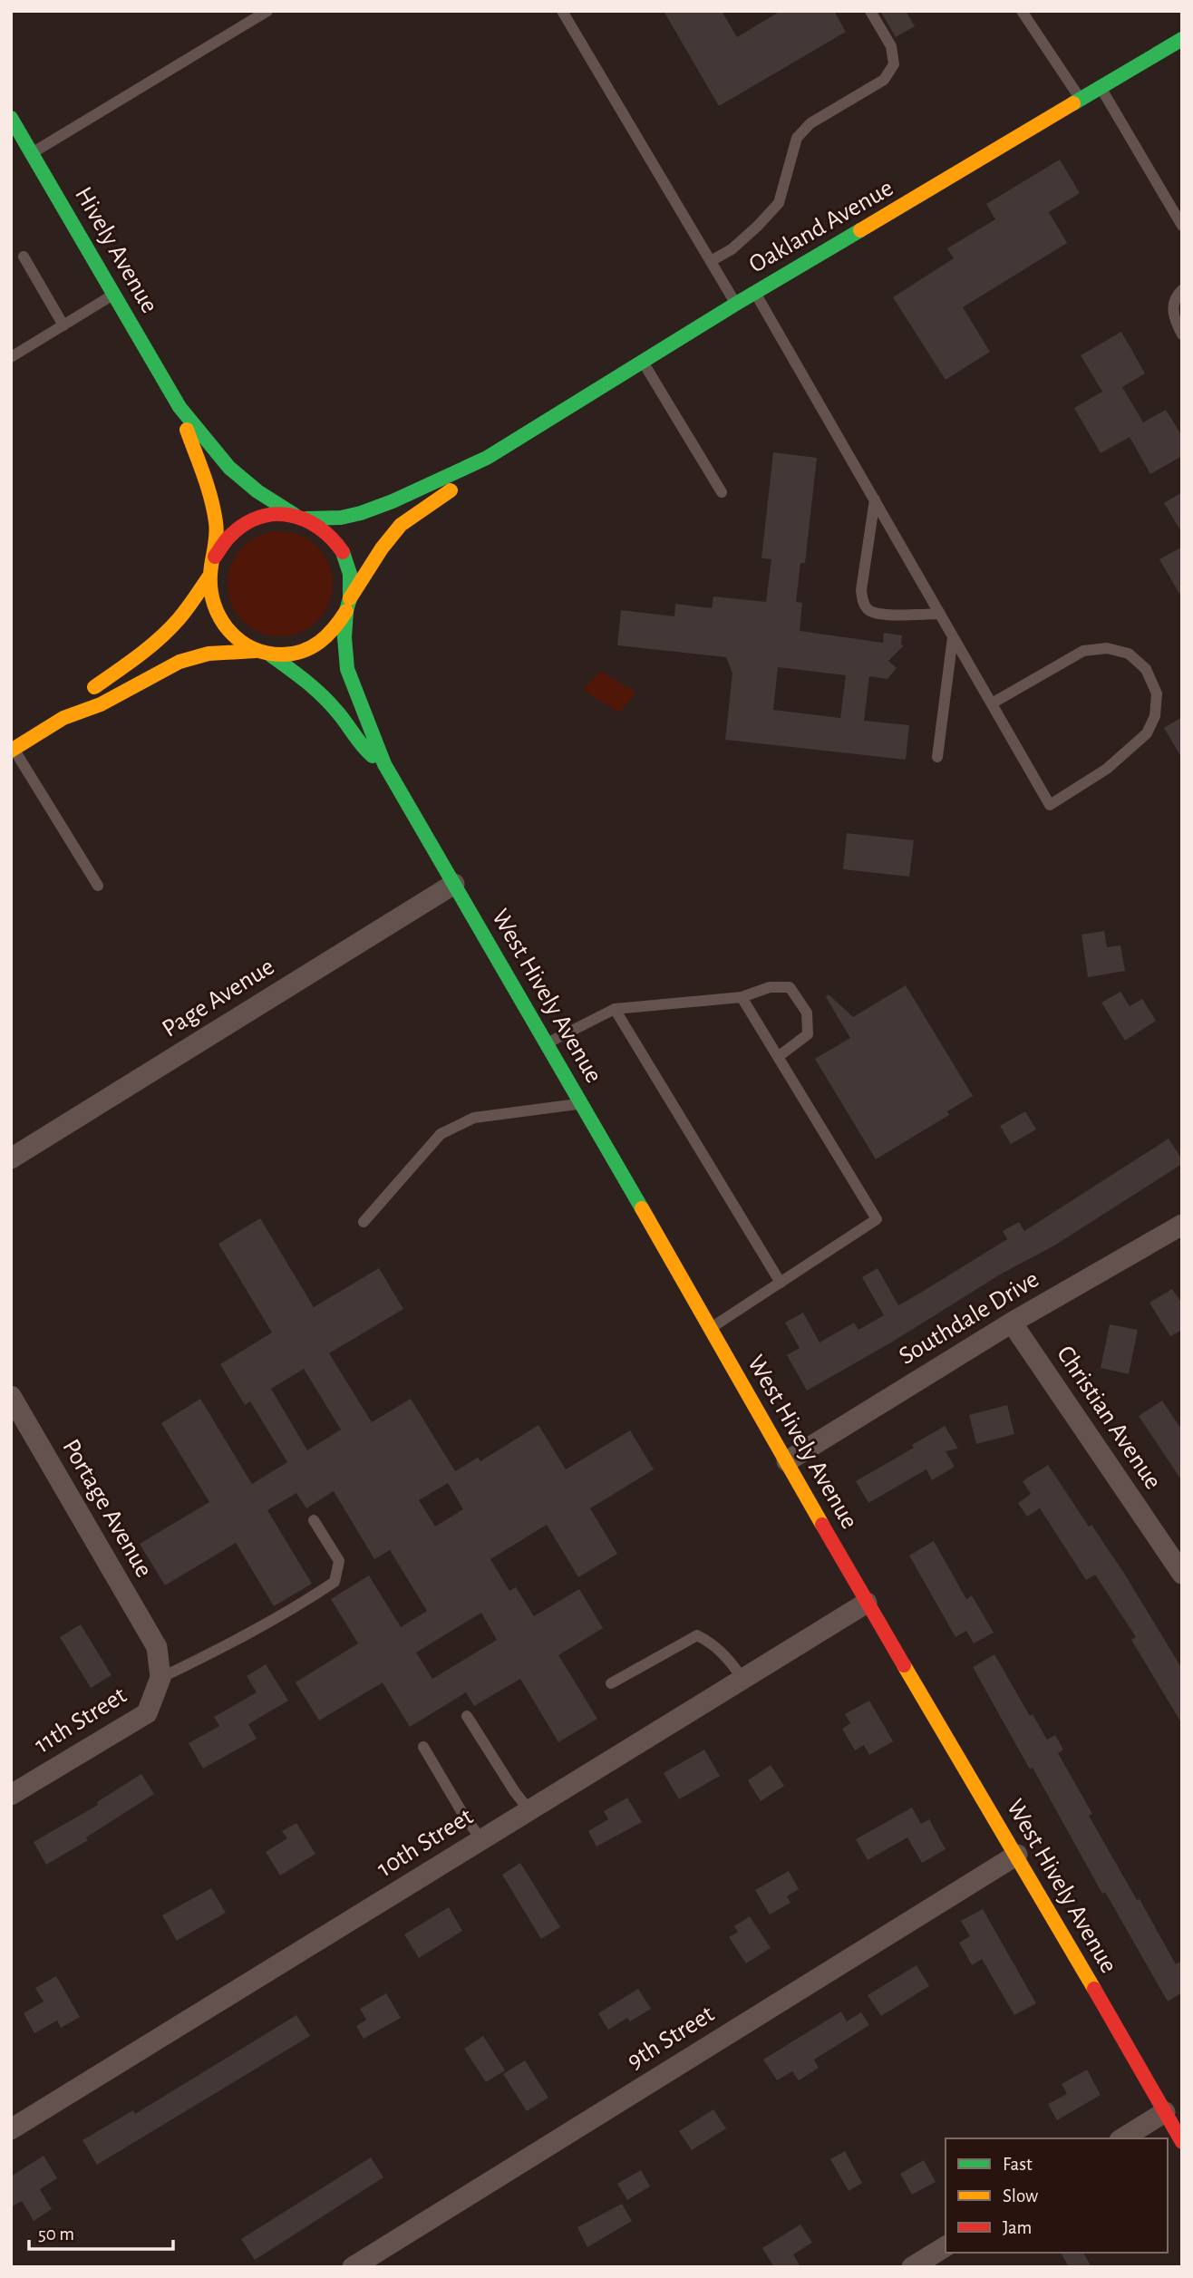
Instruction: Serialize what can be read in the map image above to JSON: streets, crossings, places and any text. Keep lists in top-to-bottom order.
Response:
{
  "streets": {
    "street": [
      "Oakland Avenue",
      "Hively Avenue",
      "West Hively Avenue",
      "Page Avenue",
      "Southdale Drive",
      "Christian Avenue",
      "Portage Avenue",
      "11th Street",
      "10th Street",
      "9th Street"
    ]
  },
  "crossings": [
    ["Oakland Avenue", "Hively Avenue"],
    ["Hively Avenue", "West Hively Avenue"],
    ["West Hively Avenue", "Page Avenue"],
    ["West Hively Avenue", "Southdale Drive"],
    ["West Hively Avenue", "10th Street"],
    ["West Hively Avenue", "9th Street"],
    ["Southdale Drive", "Christian Avenue"],
    ["Portage Avenue", "11th Street"]
  ],
  "legend": ["Fast", "Slow", "Jam"],
  "scale_bar": "50 m"
}
